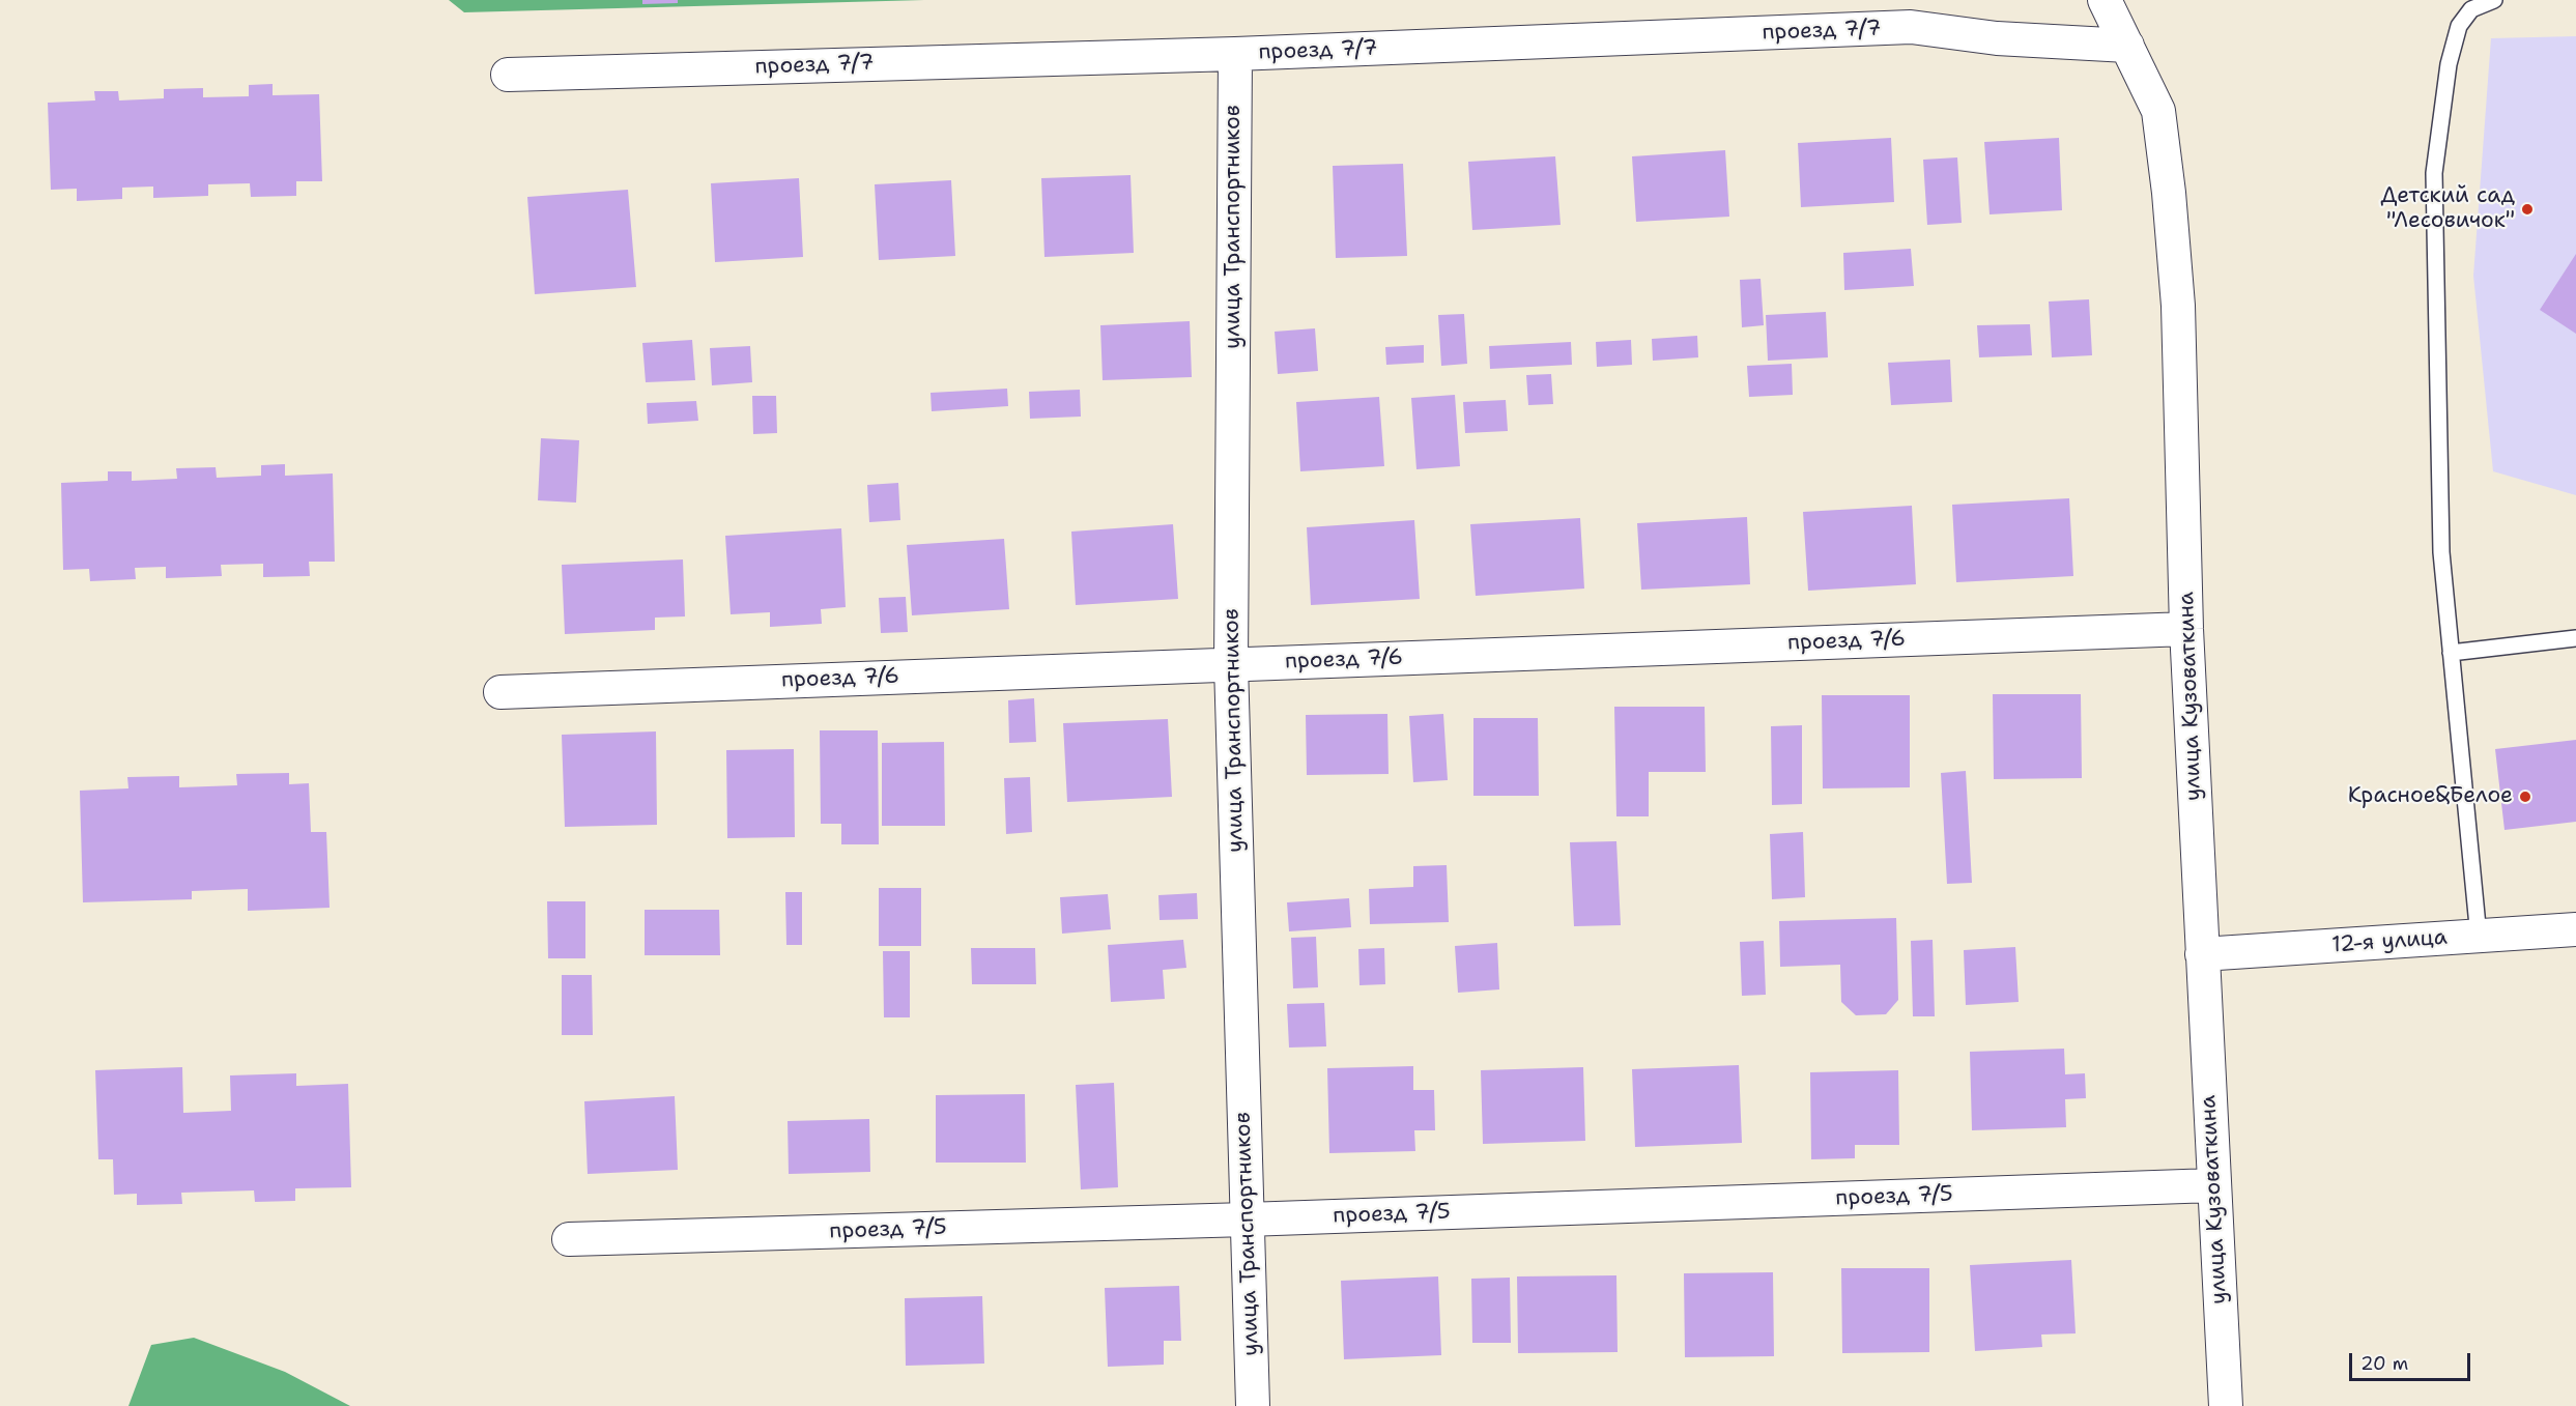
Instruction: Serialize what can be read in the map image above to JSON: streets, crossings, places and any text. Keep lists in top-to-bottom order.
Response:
{
  "streets": {
    "street": [
      "проезд 7/7",
      "улица Транспортников",
      "проезд 7/6",
      "улица Кузоваткина",
      "12-я улица",
      "проезд 7/5"
    ]
  },
  "crossings": [
    ["проезд 7/7", "улица Транспортников"],
    ["проезд 7/7", "улица Кузоваткина"],
    ["улица Транспортников", "проезд 7/6"],
    ["улица Транспортников", "проезд 7/5"],
    ["проезд 7/6", "улица Кузоваткина"],
    ["улица Кузоваткина", "12-я улица"],
    ["улица Кузоваткина", "проезд 7/5"]
  ],
  "places": ["Детский сад \"Лесовичок\"", "Красное&Белое"],
  "scale_bar": "20 m"
}
